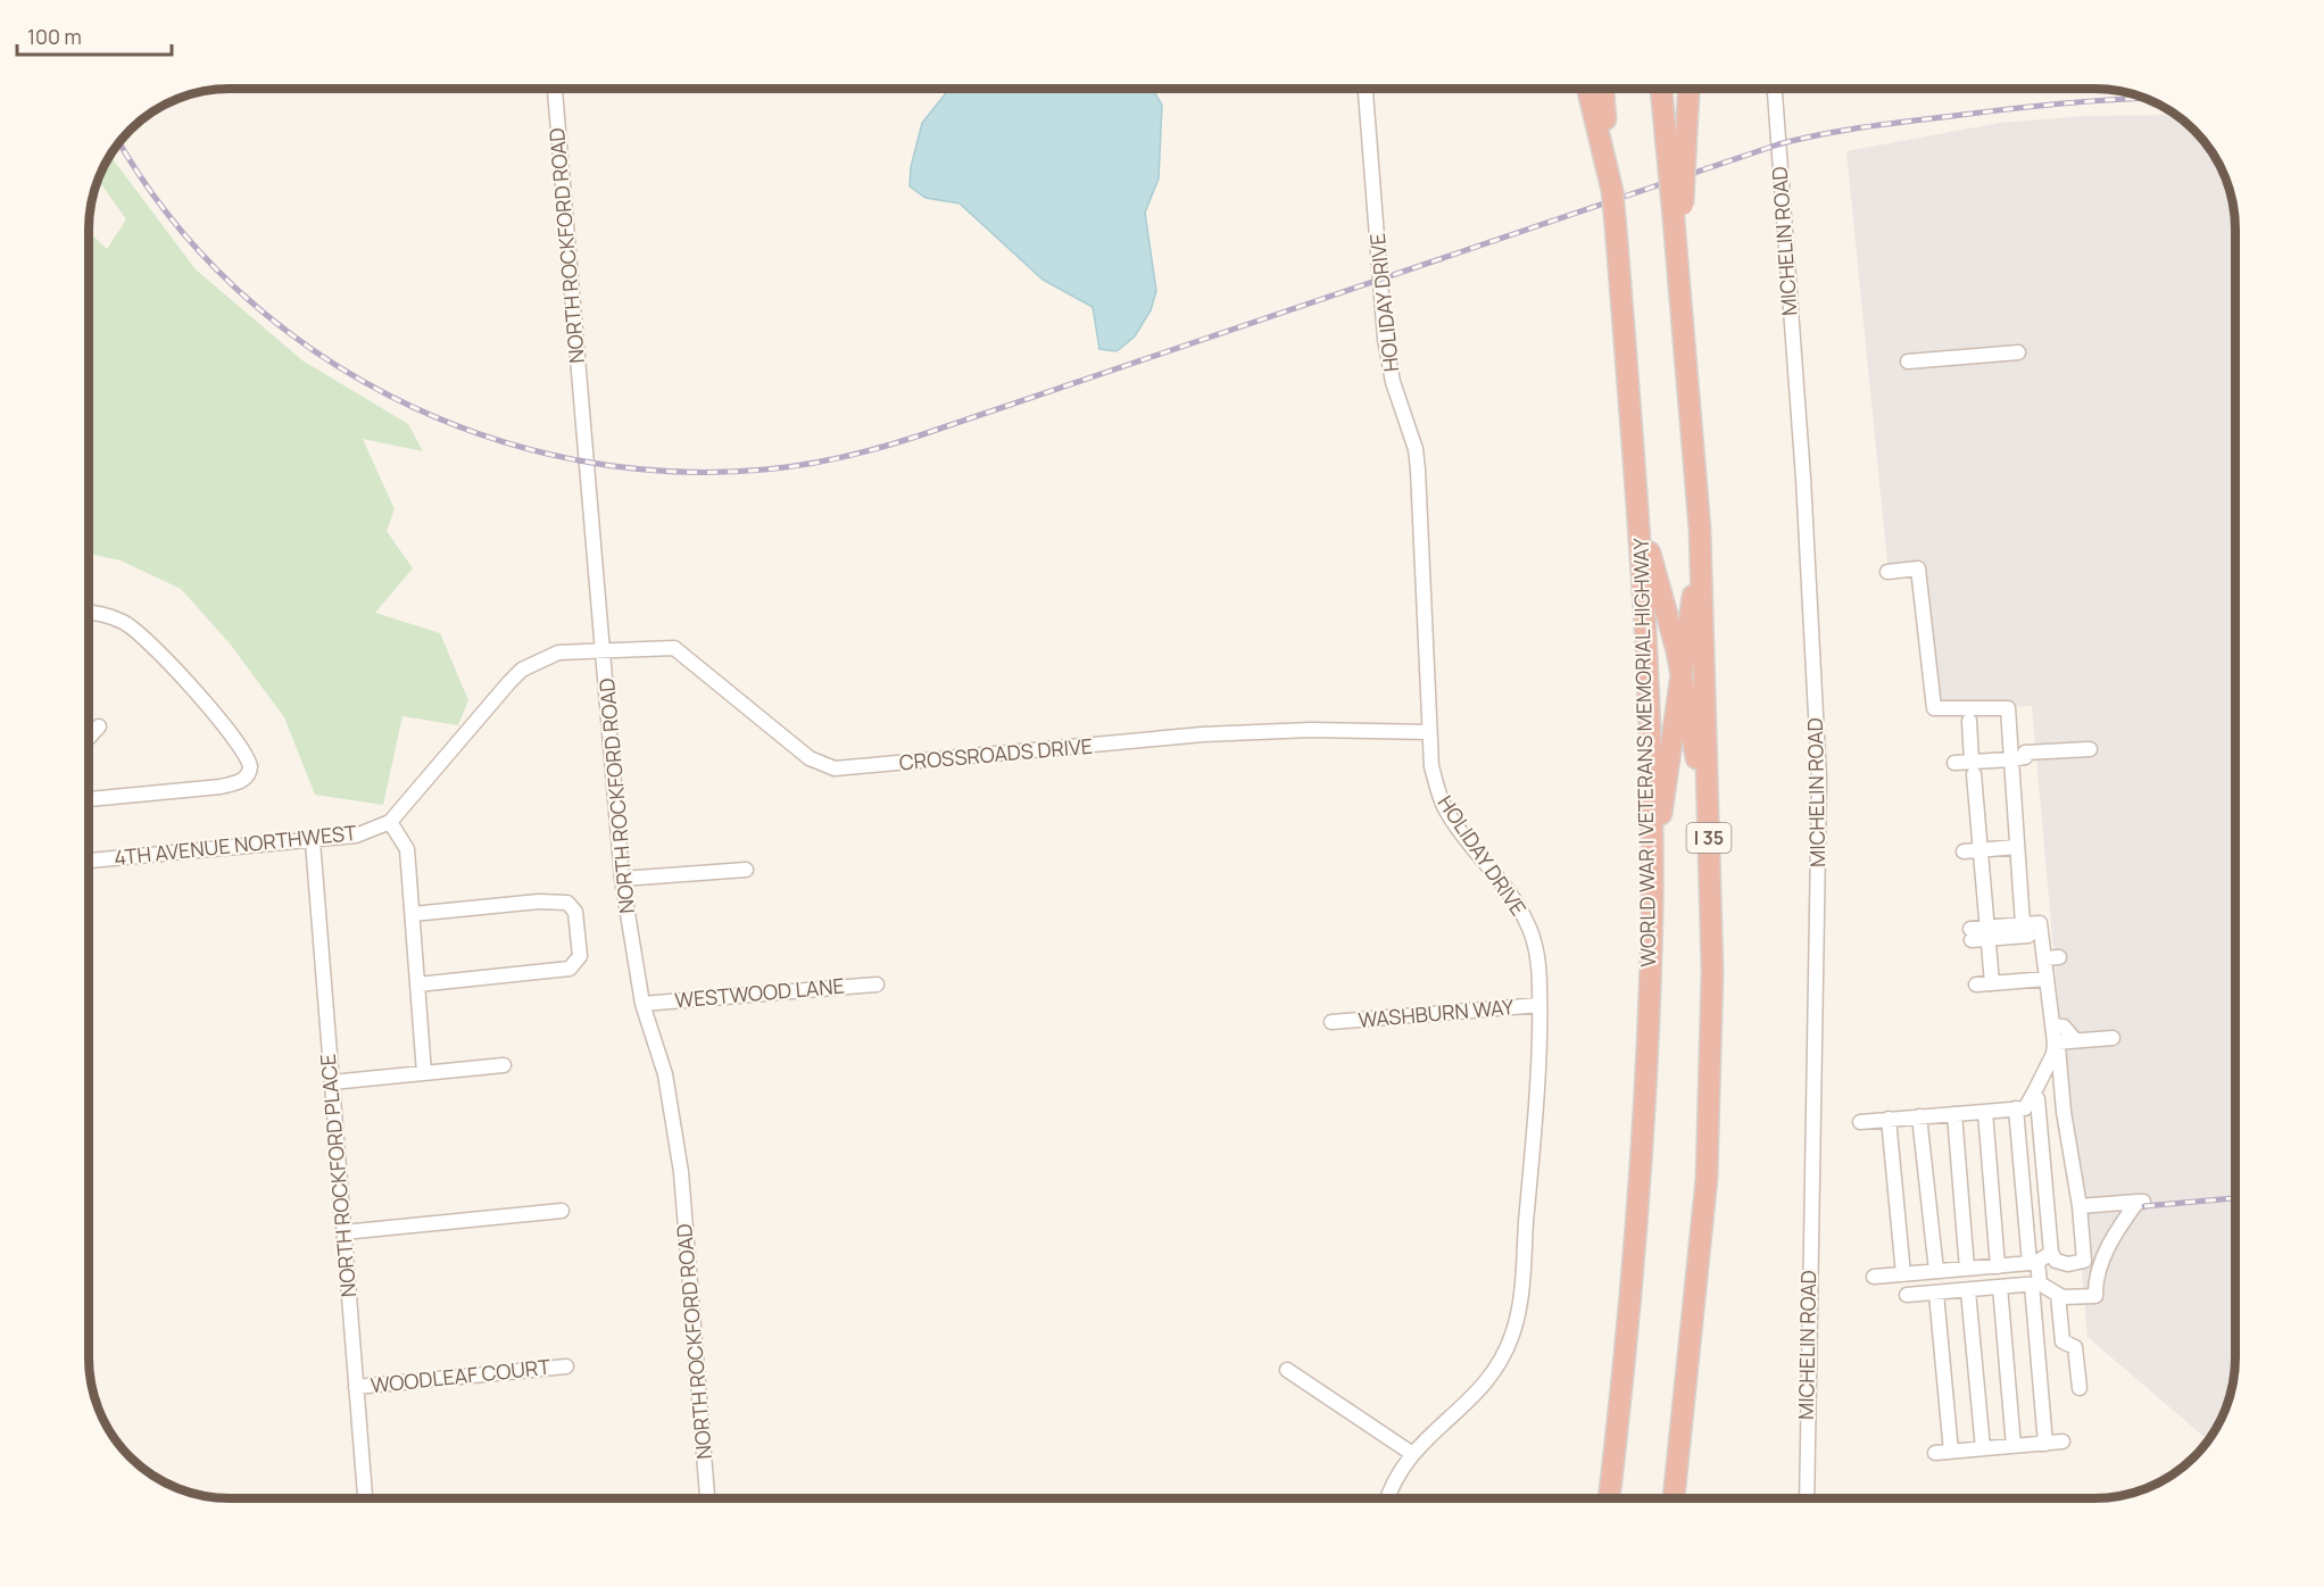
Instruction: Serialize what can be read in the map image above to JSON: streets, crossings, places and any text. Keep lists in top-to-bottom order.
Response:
{
  "streets": {
    "highway": ["WORLD WAR I VETERANS MEMORIAL HIGHWAY", "I 35"],
    "street": [
      "MICHELIN ROAD",
      "NORTH ROCKFORD ROAD",
      "HOLIDAY DRIVE",
      "CROSSROADS DRIVE",
      "4TH AVENUE NORTHWEST",
      "WESTWOOD LANE",
      "WASHBURN WAY",
      "NORTH ROCKFORD PLACE",
      "WOODLEAF COURT"
    ]
  },
  "crossings": [
    ["NORTH ROCKFORD ROAD", "CROSSROADS DRIVE"],
    ["NORTH ROCKFORD ROAD", "4TH AVENUE NORTHWEST"],
    ["NORTH ROCKFORD ROAD", "WESTWOOD LANE"],
    ["HOLIDAY DRIVE", "CROSSROADS DRIVE"],
    ["HOLIDAY DRIVE", "WASHBURN WAY"],
    ["CROSSROADS DRIVE", "4TH AVENUE NORTHWEST"],
    ["4TH AVENUE NORTHWEST", "NORTH ROCKFORD PLACE"],
    ["NORTH ROCKFORD PLACE", "WOODLEAF COURT"]
  ],
  "scale_bar": "100 m"
}
